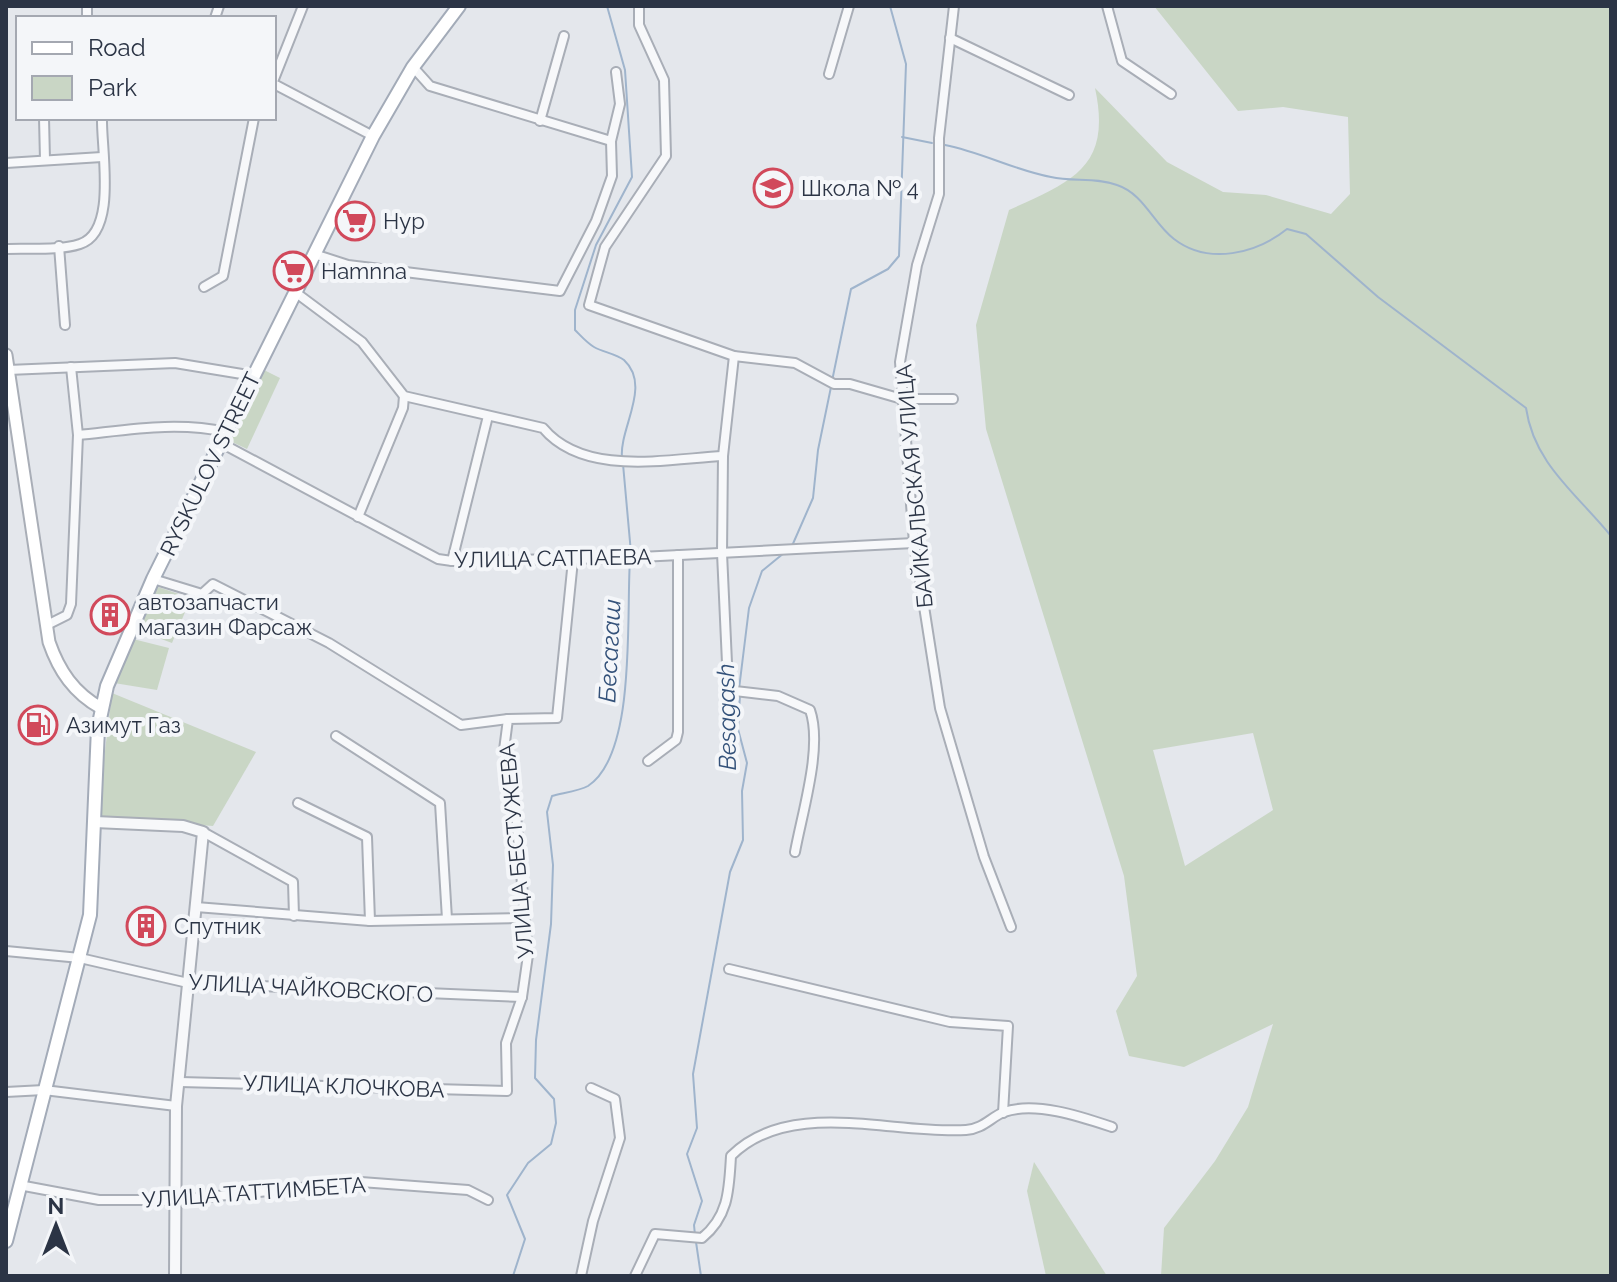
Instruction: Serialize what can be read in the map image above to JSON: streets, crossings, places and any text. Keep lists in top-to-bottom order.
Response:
{
  "streets": {
    "main road": ["RYSKULOV STREET"],
    "street": [
      "БАЙКАЛЬСКАЯ УЛИЦА",
      "УЛИЦА САТПАЕВА",
      "УЛИЦА БЕСТУЖЕВА",
      "УЛИЦА ЧАЙКОВСКОГО",
      "УЛИЦА КЛОЧКОВА",
      "УЛИЦА ТАТТИМБЕТА"
    ]
  },
  "crossings": [
    ["RYSKULOV STREET", "УЛИЦА САТПАЕВА"],
    ["RYSKULOV STREET", "УЛИЦА ЧАЙКОВСКОГО"],
    ["RYSKULOV STREET", "УЛИЦА ТАТТИМБЕТА"],
    ["БАЙКАЛЬСКАЯ УЛИЦА", "УЛИЦА САТПАЕВА"],
    ["УЛИЦА САТПАЕВА", "УЛИЦА БЕСТУЖЕВА"],
    ["УЛИЦА БЕСТУЖЕВА", "УЛИЦА ЧАЙКОВСКОГО"],
    ["УЛИЦА БЕСТУЖЕВА", "УЛИЦА КЛОЧКОВА"]
  ],
  "water": ["Бесагаш", "Besagash"],
  "places": {
    "school or university": ["Школа № 4"],
    "supermarket": ["Hyp", "Hamnna"],
    "building": ["автозапчасти магазин Фарсаж", "Спутник"],
    "fuel station": ["Азимут Газ"]
  },
  "legend": ["Road", "Park"],
  "north": "top"
}
